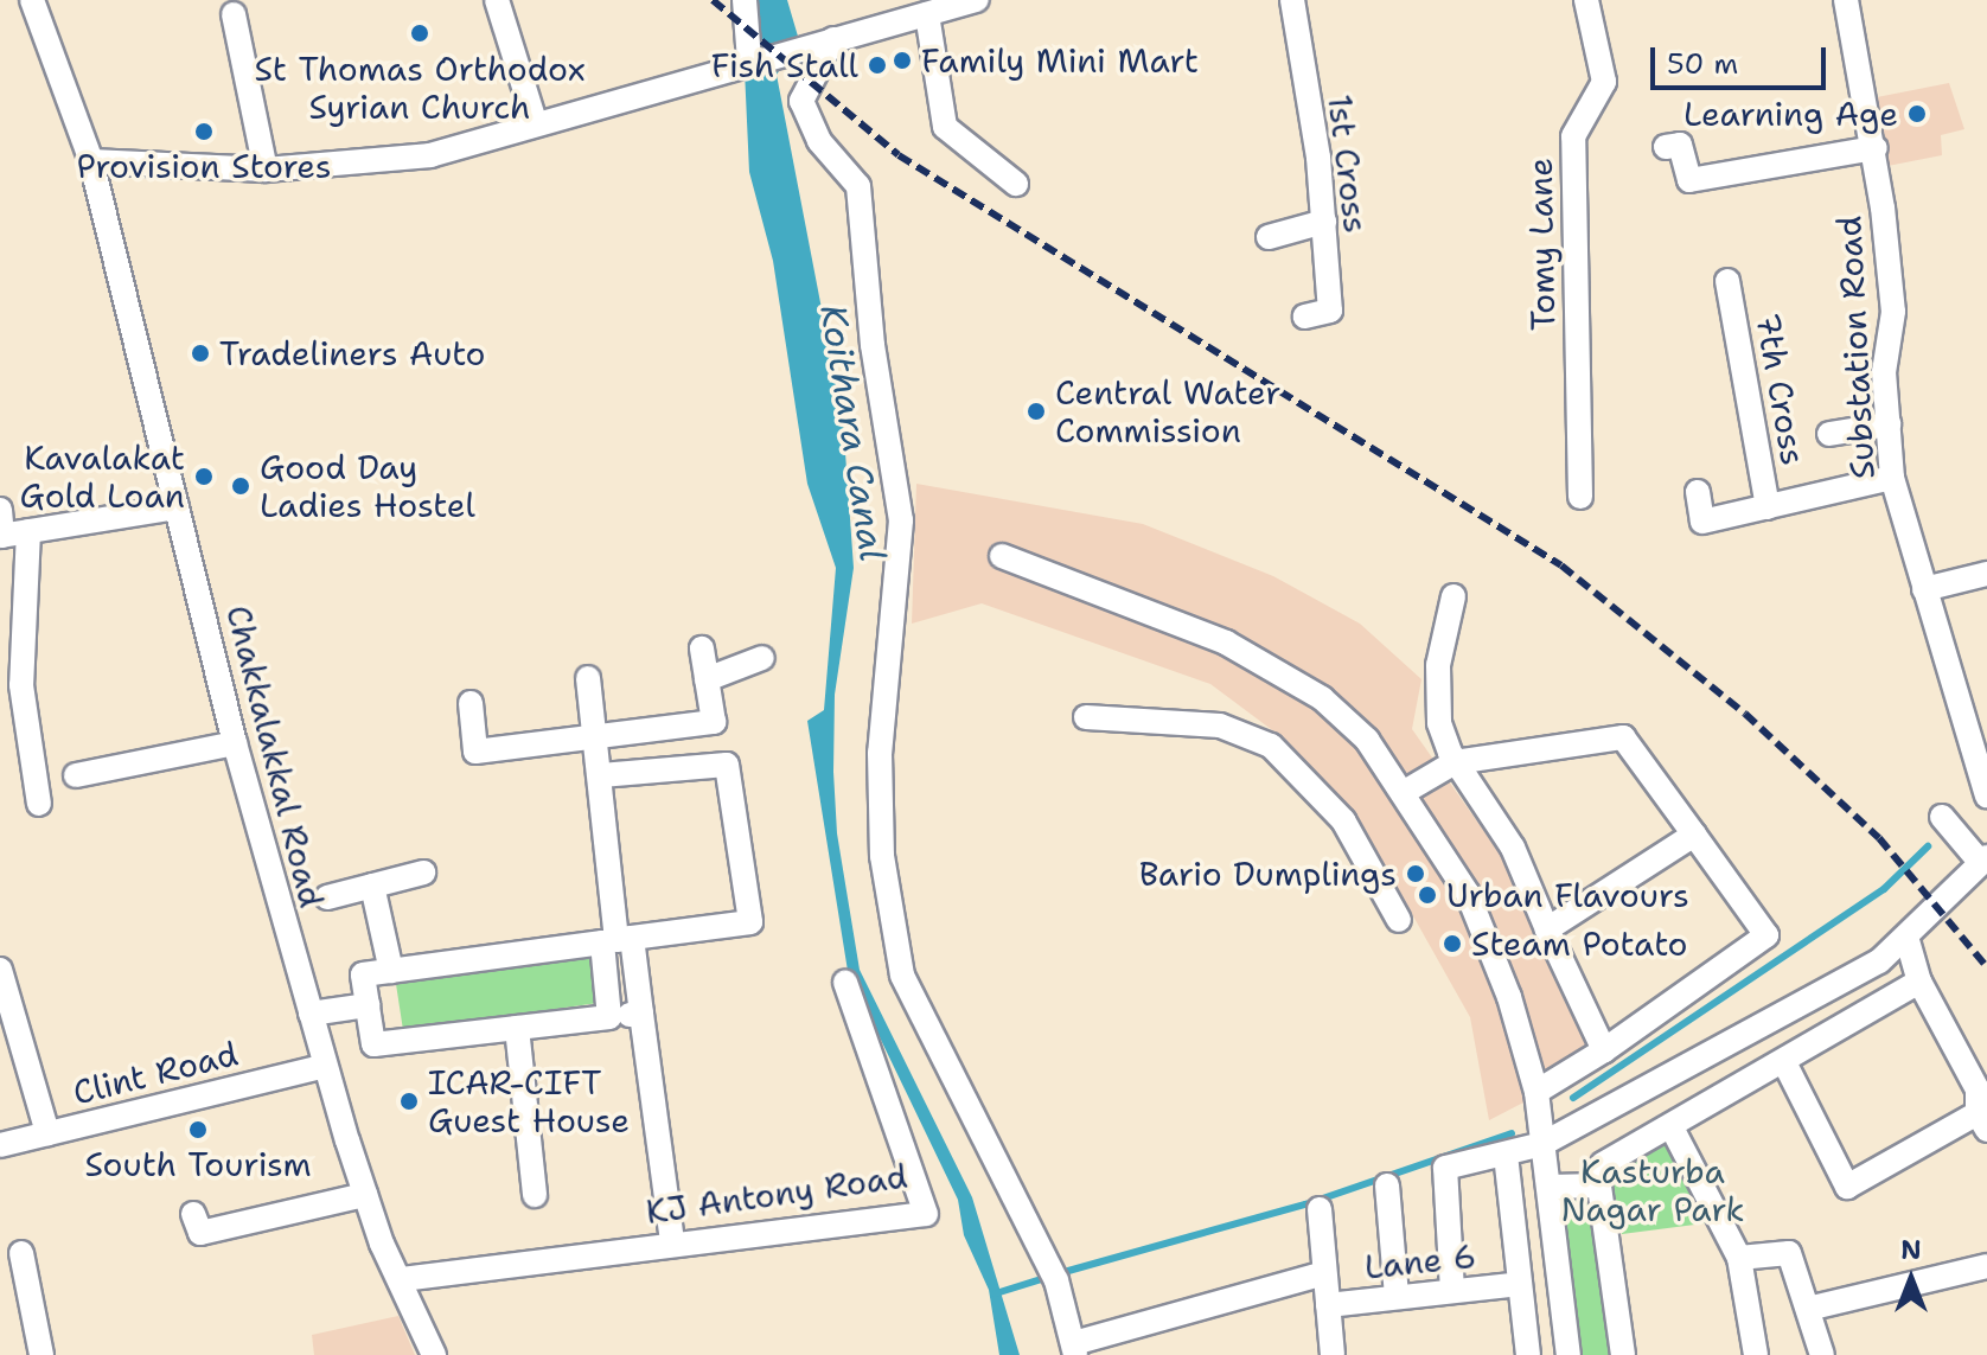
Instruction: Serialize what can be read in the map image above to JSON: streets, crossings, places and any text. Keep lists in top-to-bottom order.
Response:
{
  "streets": {
    "street": [
      "1st Cross",
      "Tomy Lane",
      "Substation Road",
      "7th Cross",
      "Chakkalakkal Road",
      "Clint Road",
      "KJ Antony Road",
      "Lane 6"
    ]
  },
  "crossings": [
    ["Substation Road", "7th Cross"],
    ["Chakkalakkal Road", "Clint Road"],
    ["Chakkalakkal Road", "KJ Antony Road"]
  ],
  "water": ["Koithara Canal"],
  "parks": ["Kasturba Nagar Park"],
  "places": [
    "St Thomas Orthodox Syrian Church",
    "Family Mini Mart",
    "Fish Stall",
    "Learning Age",
    "Provision Stores",
    "Tradeliners Auto",
    "Central Water Commission",
    "Kavalakat Gold Loan",
    "Good Day Ladies Hostel",
    "Bario Dumplings",
    "Urban Flavours",
    "Steam Potato",
    "ICAR-CIFT Guest House",
    "South Tourism"
  ],
  "scale_bar": "50 m",
  "north": "top"
}
